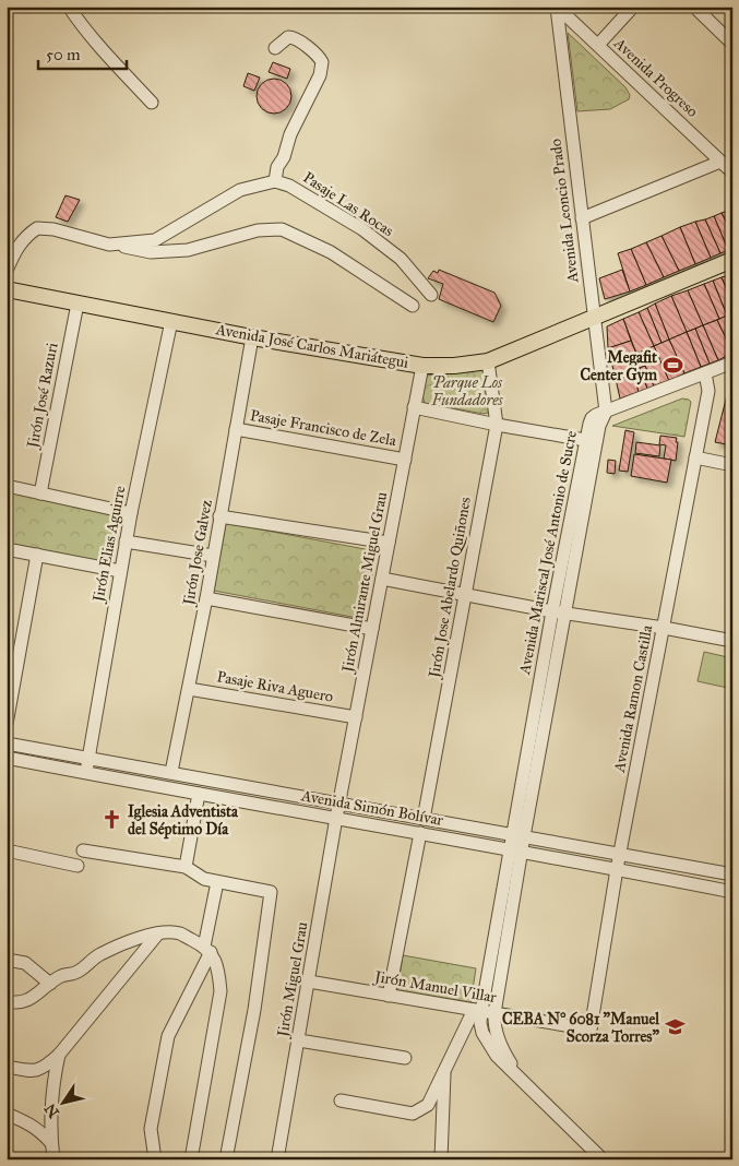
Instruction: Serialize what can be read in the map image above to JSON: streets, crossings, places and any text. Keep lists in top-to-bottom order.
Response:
{
  "streets": {
    "main road": ["Avenida José Carlos Mariátegui"],
    "street": [
      "Avenida Progreso",
      "Pasaje Las Rocas",
      "Avenida Leoncio Prado",
      "Jirón José Razuri",
      "Pasaje Francisco de Zela",
      "Jirón Elias Aguirre",
      "Jirón Jose Galvez",
      "Avenida Mariscal José Antonio de Sucre",
      "Jirón Almirante Miguel Grau",
      "Jirón Jose Abelardo Quiñones",
      "Pasaje Riva Aguero",
      "Avenida Ramon Castilla",
      "Avenida Simón Bolívar",
      "Jirón Miguel Grau",
      "Jirón Manuel Villar"
    ]
  },
  "crossings": [
    ["Avenida Progreso", "Avenida Leoncio Prado"],
    ["Avenida Leoncio Prado", "Avenida José Carlos Mariátegui"],
    ["Avenida Leoncio Prado", "Avenida Mariscal José Antonio de Sucre"],
    ["Avenida José Carlos Mariátegui", "Jirón José Razuri"],
    ["Avenida José Carlos Mariátegui", "Jirón Elias Aguirre"],
    ["Avenida José Carlos Mariátegui", "Jirón Jose Galvez"],
    ["Avenida José Carlos Mariátegui", "Jirón Almirante Miguel Grau"],
    ["Avenida José Carlos Mariátegui", "Jirón Jose Abelardo Quiñones"],
    ["Pasaje Francisco de Zela", "Jirón Jose Galvez"],
    ["Pasaje Francisco de Zela", "Jirón Almirante Miguel Grau"],
    ["Jirón Elias Aguirre", "Avenida Simón Bolívar"],
    ["Jirón Jose Galvez", "Pasaje Riva Aguero"],
    ["Jirón Jose Galvez", "Avenida Simón Bolívar"],
    ["Avenida Mariscal José Antonio de Sucre", "Avenida Simón Bolívar"],
    ["Avenida Mariscal José Antonio de Sucre", "Jirón Manuel Villar"],
    ["Jirón Almirante Miguel Grau", "Pasaje Riva Aguero"],
    ["Jirón Almirante Miguel Grau", "Avenida Simón Bolívar"],
    ["Jirón Almirante Miguel Grau", "Jirón Miguel Grau"],
    ["Jirón Jose Abelardo Quiñones", "Avenida Simón Bolívar"],
    ["Avenida Ramon Castilla", "Avenida Simón Bolívar"],
    ["Avenida Ramon Castilla", "Jirón Manuel Villar"],
    ["Avenida Simón Bolívar", "Jirón Miguel Grau"],
    ["Jirón Miguel Grau", "Jirón Manuel Villar"]
  ],
  "parks": ["Parque Los Fundadores"],
  "places": {
    "sports": ["Megafit Center Gym"],
    "church": ["Iglesia Adventista del Séptimo Día"],
    "school or university": ["CEBA N° 6081 \"Manuel Scorza Torres\""]
  },
  "scale_bar": "50 m",
  "north": "bottom left"
}
